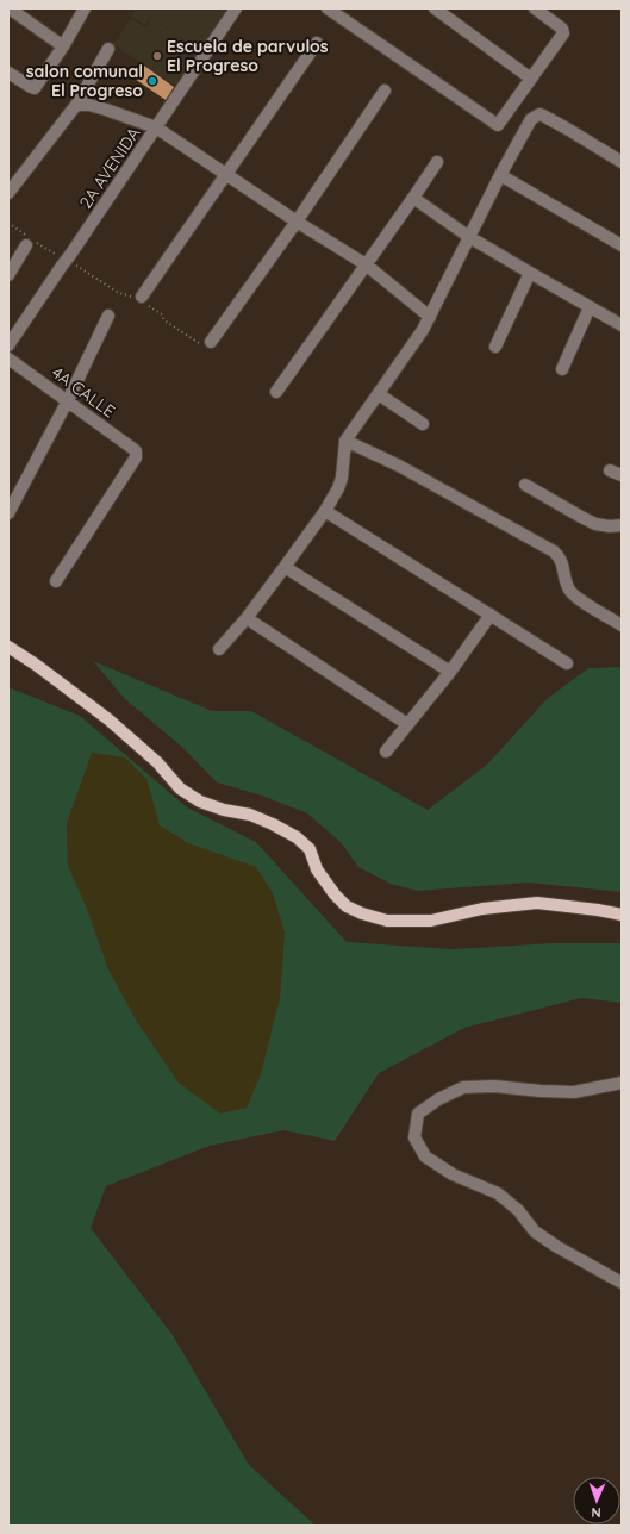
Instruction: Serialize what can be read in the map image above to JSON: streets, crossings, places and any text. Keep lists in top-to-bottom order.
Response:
{
  "streets": {
    "street": ["2A AVENIDA", "4A CALLE"]
  },
  "places": ["Escuela de parvulos El Progreso", "salon comunal El Progreso"],
  "north": "bottom"
}
